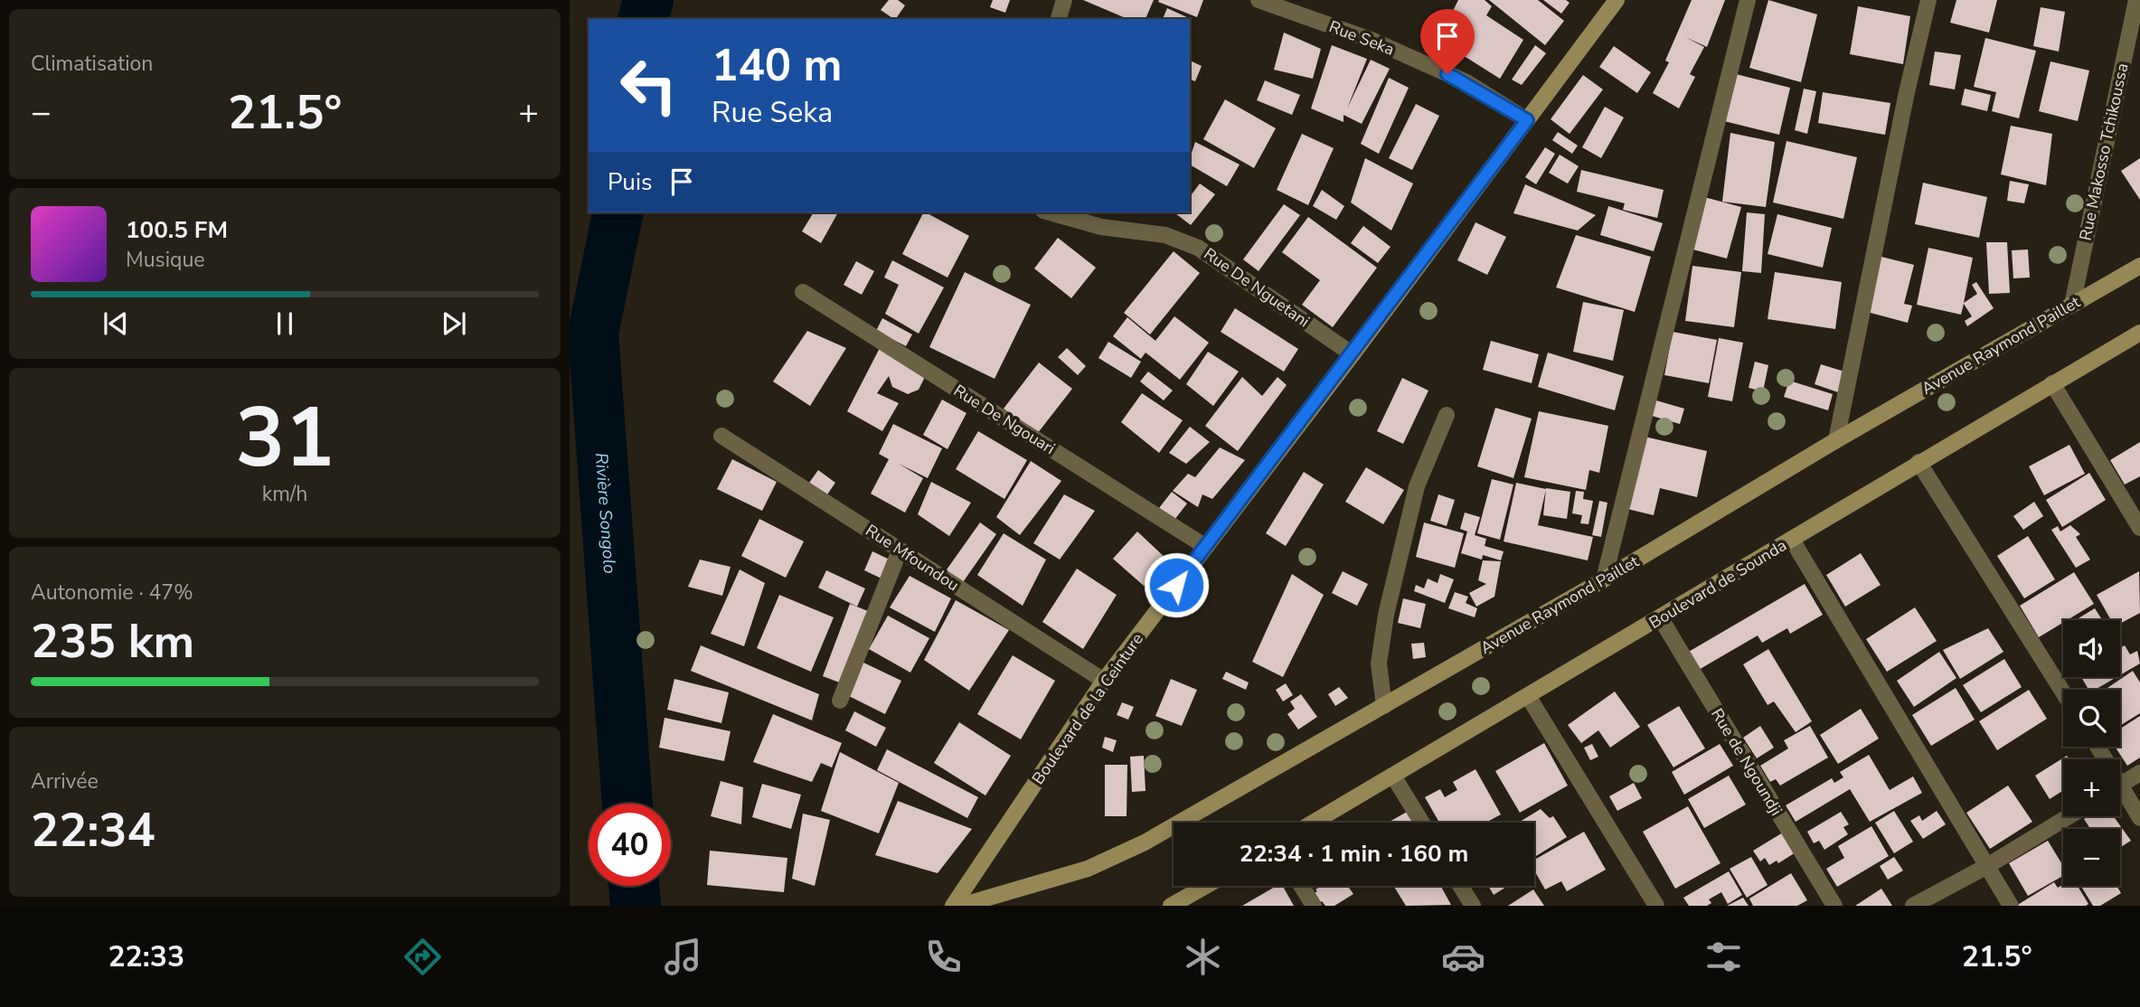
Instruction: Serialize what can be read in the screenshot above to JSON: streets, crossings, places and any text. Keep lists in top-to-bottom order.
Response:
{
  "streets": {
    "main road": ["Avenue Raymond Paillet", "Boulevard de Sounda", "Boulevard de la Ceinture"],
    "street": [
      "Rue Seka",
      "Rue Makosso Tchikoussa",
      "Rue De Nguetani",
      "Rue De Ngouari",
      "Rue Mfoundou",
      "Rue de Ngoundji"
    ]
  },
  "crossings": [
    ["Rue Seka", "Boulevard de la Ceinture"],
    ["Rue Makosso Tchikoussa", "Avenue Raymond Paillet"],
    ["Rue De Nguetani", "Boulevard de la Ceinture"],
    ["Rue De Ngouari", "Boulevard de la Ceinture"],
    ["Rue Mfoundou", "Boulevard de la Ceinture"],
    ["Boulevard de Sounda", "Rue de Ngoundji"]
  ],
  "water": ["Rivière Songolo"],
  "page": {
    "tile": [
      "Climatisation",
      ["31", "km/h"],
      ["Autonomie · 47%", "235 km"],
      ["Arrivée", "22:34"]
    ],
    "turn": ["140 m", "Rue Seka"],
    "heat": ["−", "21.5°", "+"],
    "then": "Puis",
    "song": ["100.5 FM", "Musique"],
    "map_buttons": ["+", "−"],
    "limit": "40",
    "trip": "22:34 · 1 min · 160 m",
    "tabs": ["22:33", "21.5°"]
  }
}
